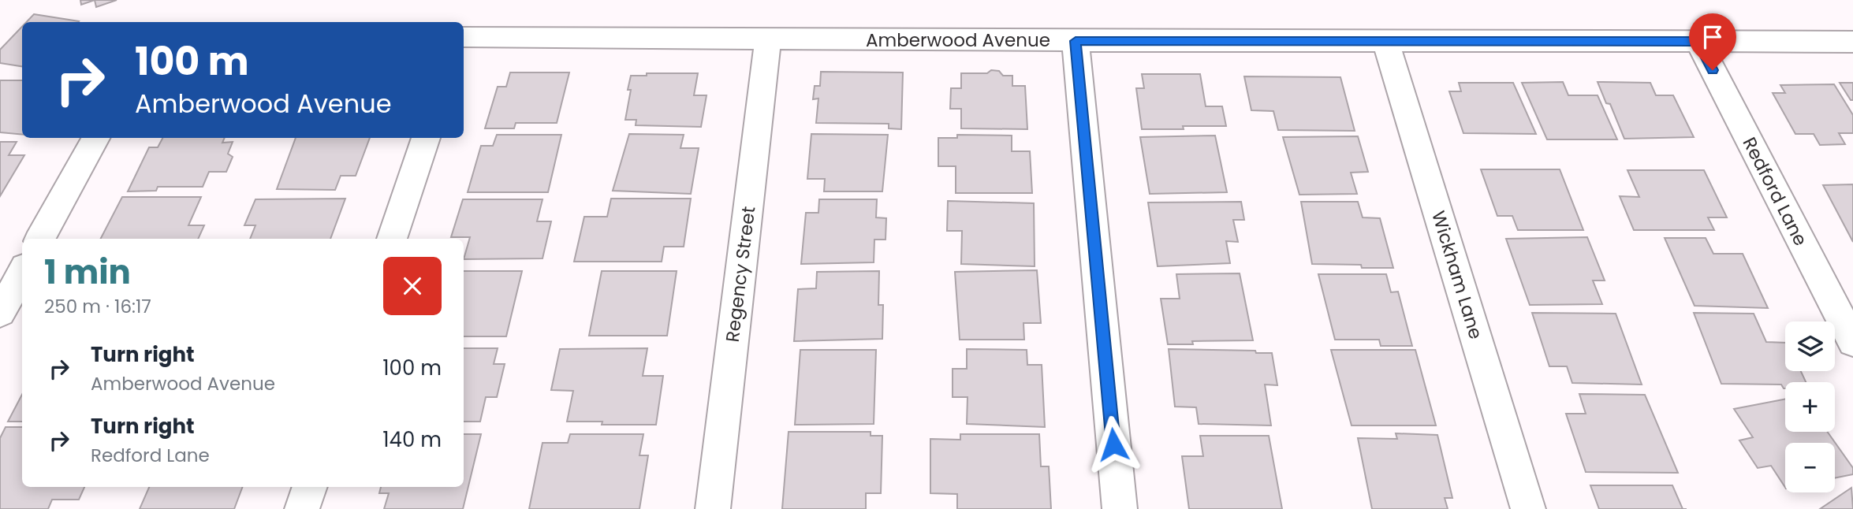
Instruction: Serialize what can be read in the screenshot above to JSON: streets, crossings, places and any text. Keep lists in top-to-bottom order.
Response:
{
  "streets": {
    "street": [
      "Amberwood Avenue",
      "Redford Lane",
      "Regency Street",
      "Wickham Lane"
    ]
  },
  "crossings": [
    ["Amberwood Avenue", "Redford Lane"],
    ["Amberwood Avenue", "Regency Street"],
    ["Amberwood Avenue", "Wickham Lane"]
  ],
  "page": {
    "turn": ["100 m", "Amberwood Avenue"],
    "heading": ["1 min", "250 m · 16:17"],
    "map_buttons": ["+", "−"],
    "list": [
      {
        "name": "Turn right",
        "note": "Amberwood Avenue",
        "value": "100 m"
      },
      {
        "name": "Turn right",
        "note": "Redford Lane",
        "value": "140 m"
      }
    ]
  }
}
